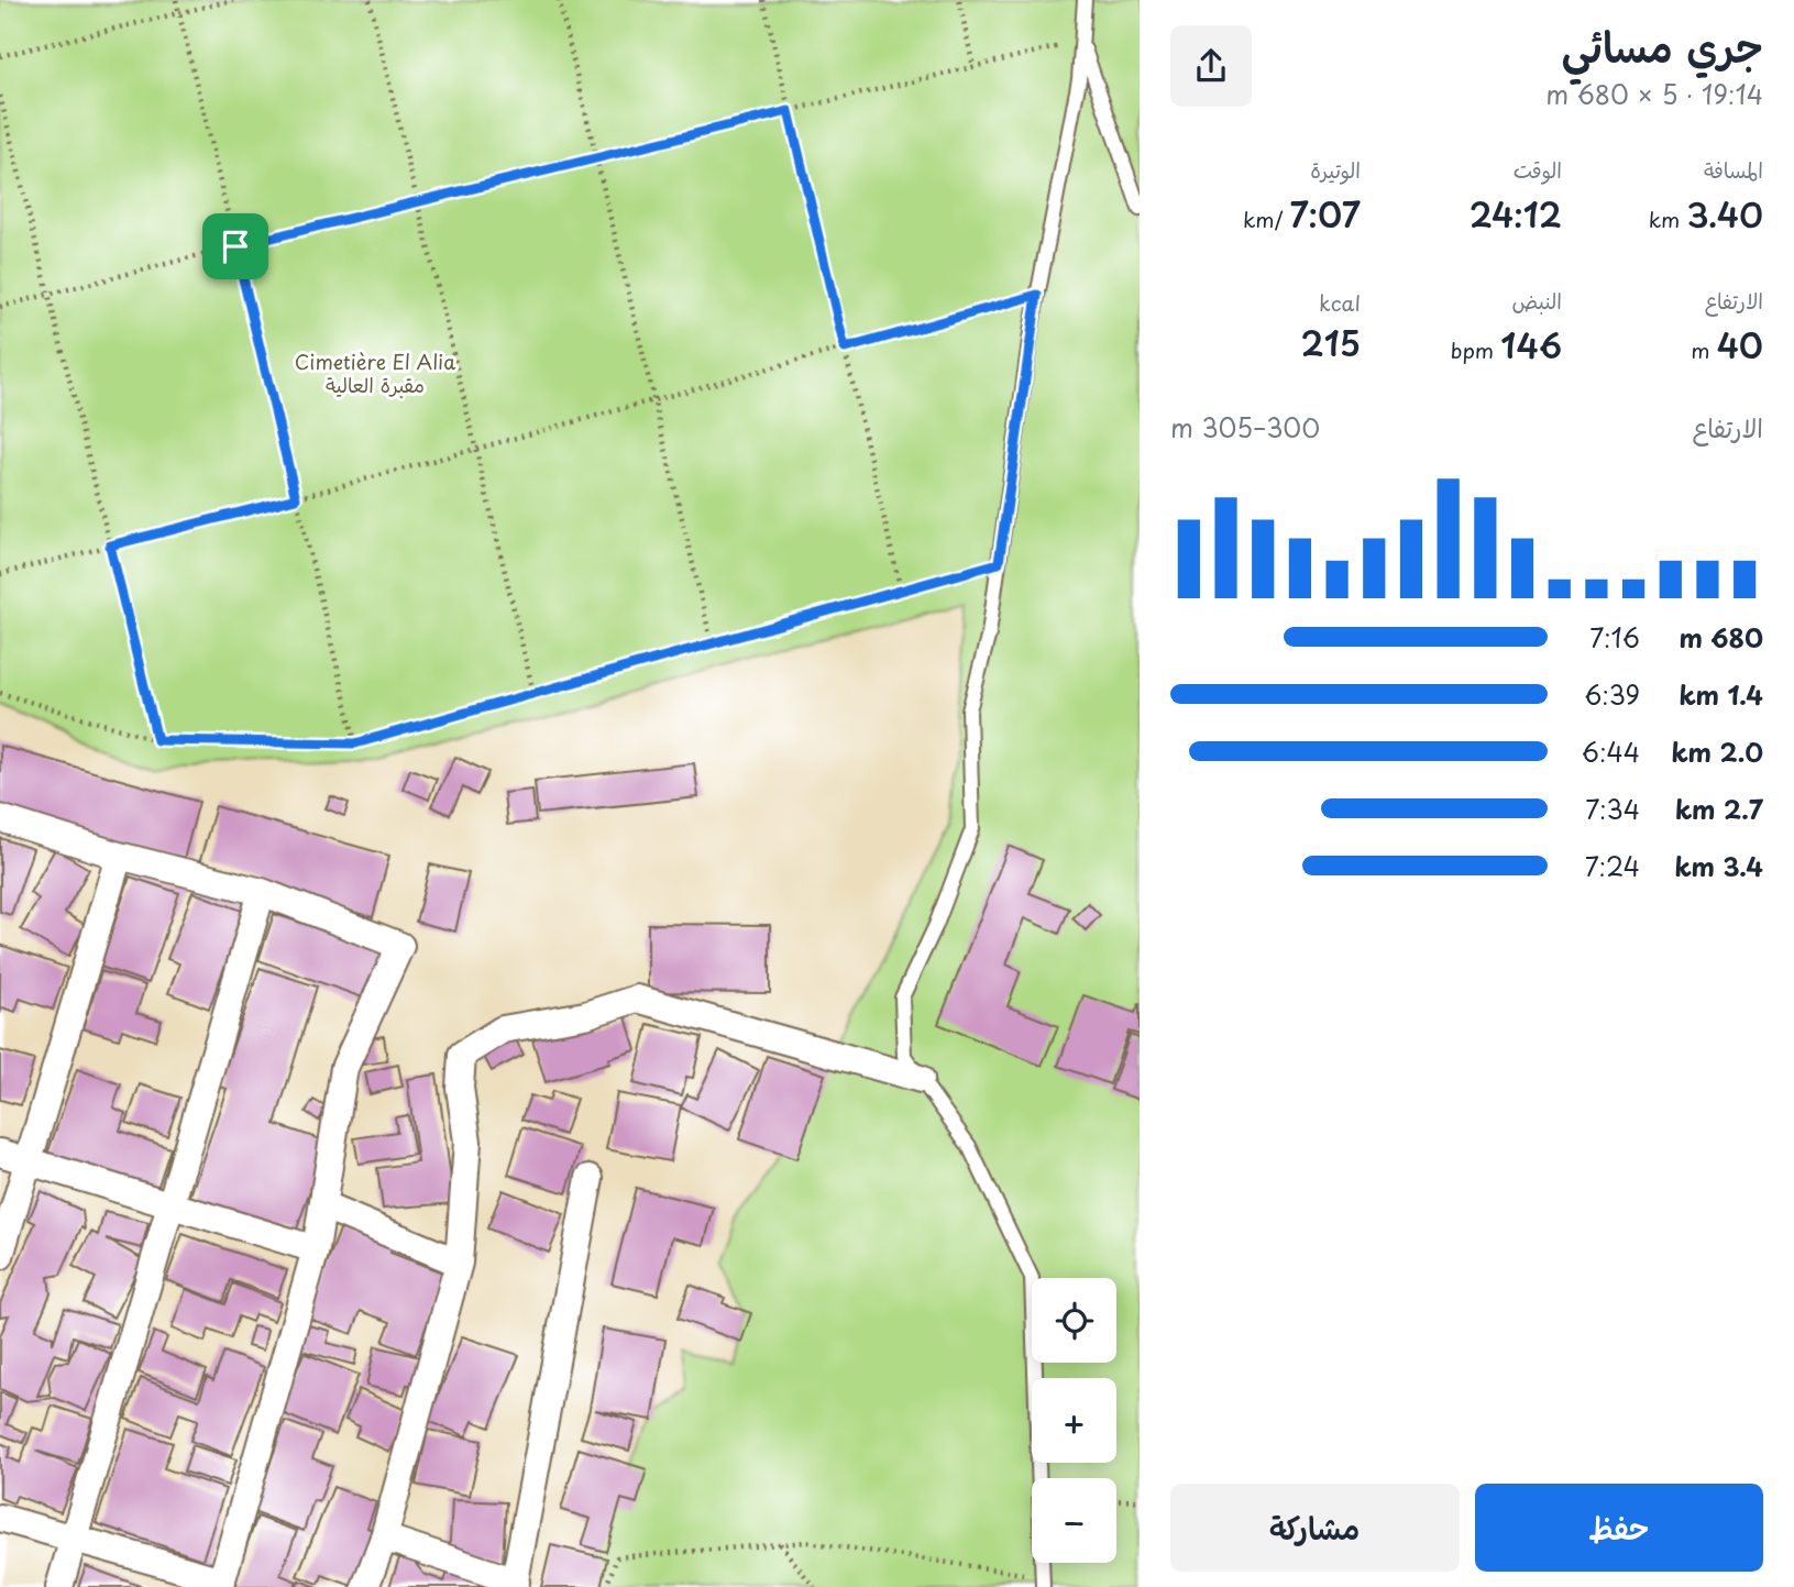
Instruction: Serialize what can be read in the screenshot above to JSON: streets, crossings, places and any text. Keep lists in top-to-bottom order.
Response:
{
  "parks": ["Cimetière El Alia مقبرة العالية"],
  "page": {
    "heading": ["جري مسائي", "19:14 · 5 × 680 m"],
    "stats": [
      ["المسافة", "3.40 km"],
      ["الوقت", "24:12"],
      ["الوتيرة", "7:07 /km"],
      ["الارتفاع", "40 m"],
      ["النبض", "146 bpm"],
      ["kcal", "215"]
    ],
    "chart": ["الارتفاع", "300–305 m"],
    "list": [
      {
        "name": "680 m",
        "note": "7:16"
      },
      {
        "name": "1.4 km",
        "note": "6:39"
      },
      {
        "name": "2.0 km",
        "note": "6:44"
      },
      {
        "name": "2.7 km",
        "note": "7:34"
      },
      {
        "name": "3.4 km",
        "note": "7:24"
      }
    ],
    "map_buttons": ["+", "−"],
    "buttons": ["حفظ", "مشاركة"]
  }
}
